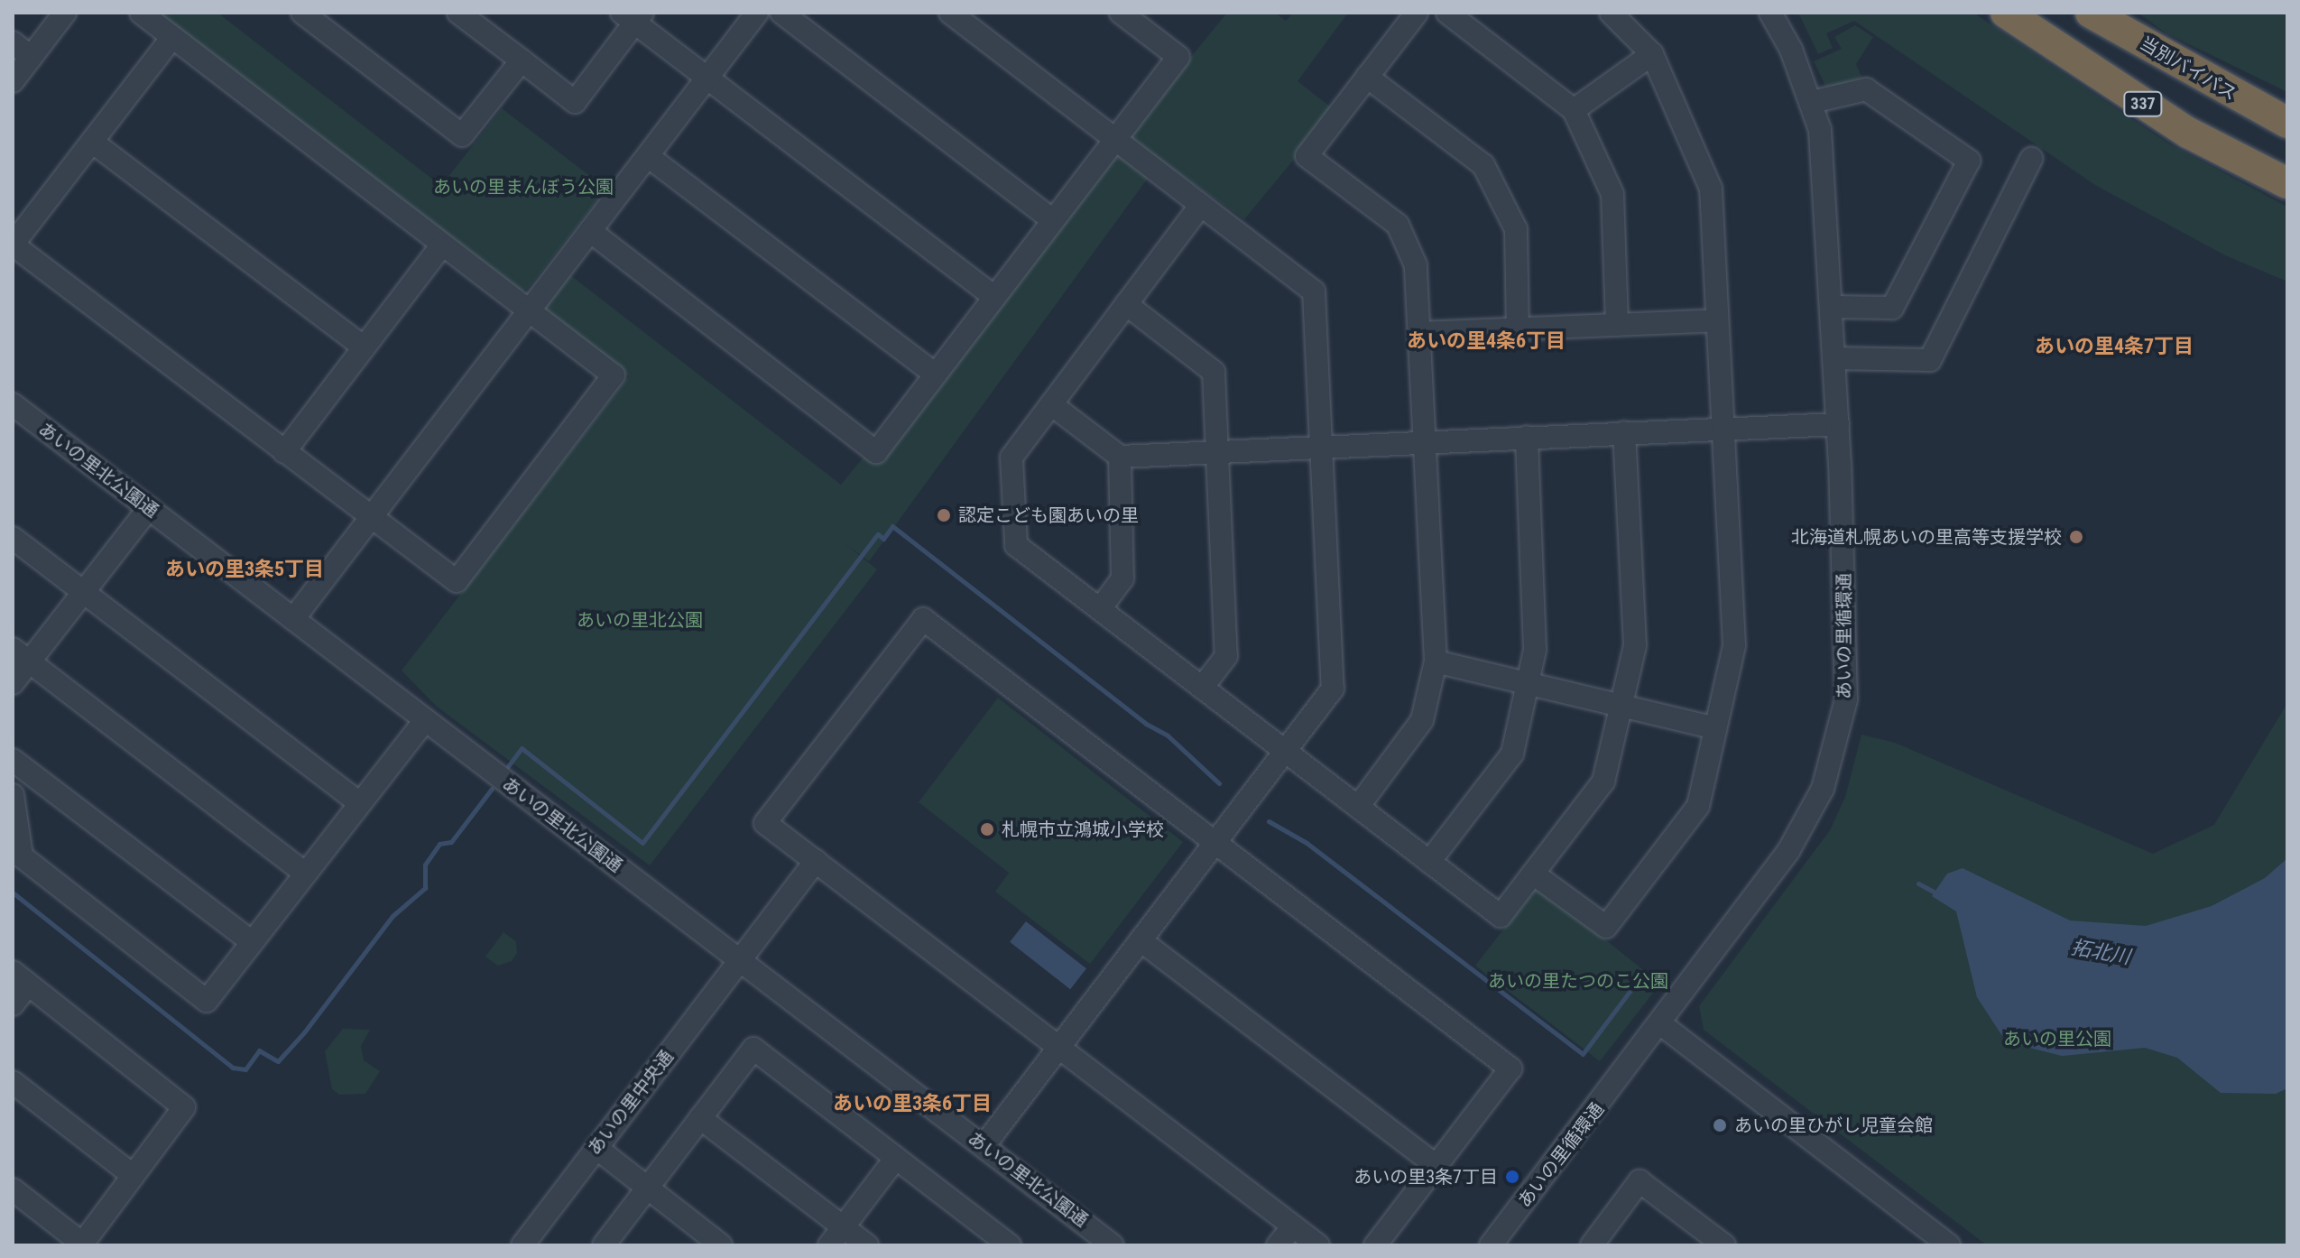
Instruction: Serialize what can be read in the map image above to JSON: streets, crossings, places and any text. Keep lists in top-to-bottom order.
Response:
{
  "streets": {
    "highway": ["当別バイパス", "337"],
    "street": ["あいの里北公園通", "あいの里循環通", "あいの里中央通"]
  },
  "crossings": [
    ["あいの里北公園通", "あいの里中央通"]
  ],
  "districts": [
    "あいの里4条6丁目",
    "あいの里4条7丁目",
    "あいの里3条5丁目",
    "あいの里3条6丁目"
  ],
  "water": ["拓北川"],
  "parks": [
    "あいの里まんぼう公園",
    "あいの里北公園",
    "あいの里たつのこ公園",
    "あいの里公園"
  ],
  "places": [
    "認定こども園あいの里",
    "北海道札幌あいの里高等支援学校",
    "札幌市立鴻城小学校",
    "あいの里ひがし児童会館",
    "あいの里3条7丁目"
  ]
}
